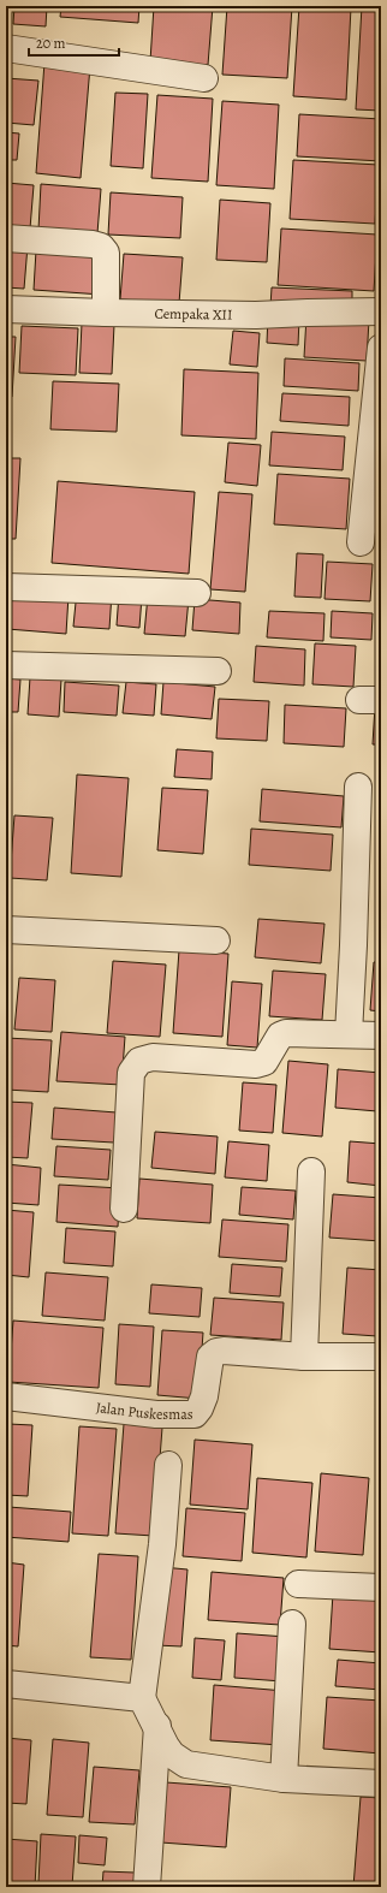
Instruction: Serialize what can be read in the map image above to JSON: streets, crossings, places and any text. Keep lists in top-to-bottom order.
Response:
{
  "streets": {
    "street": ["Cempaka XII", "Jalan Puskesmas"]
  },
  "scale_bar": "20 m"
}
